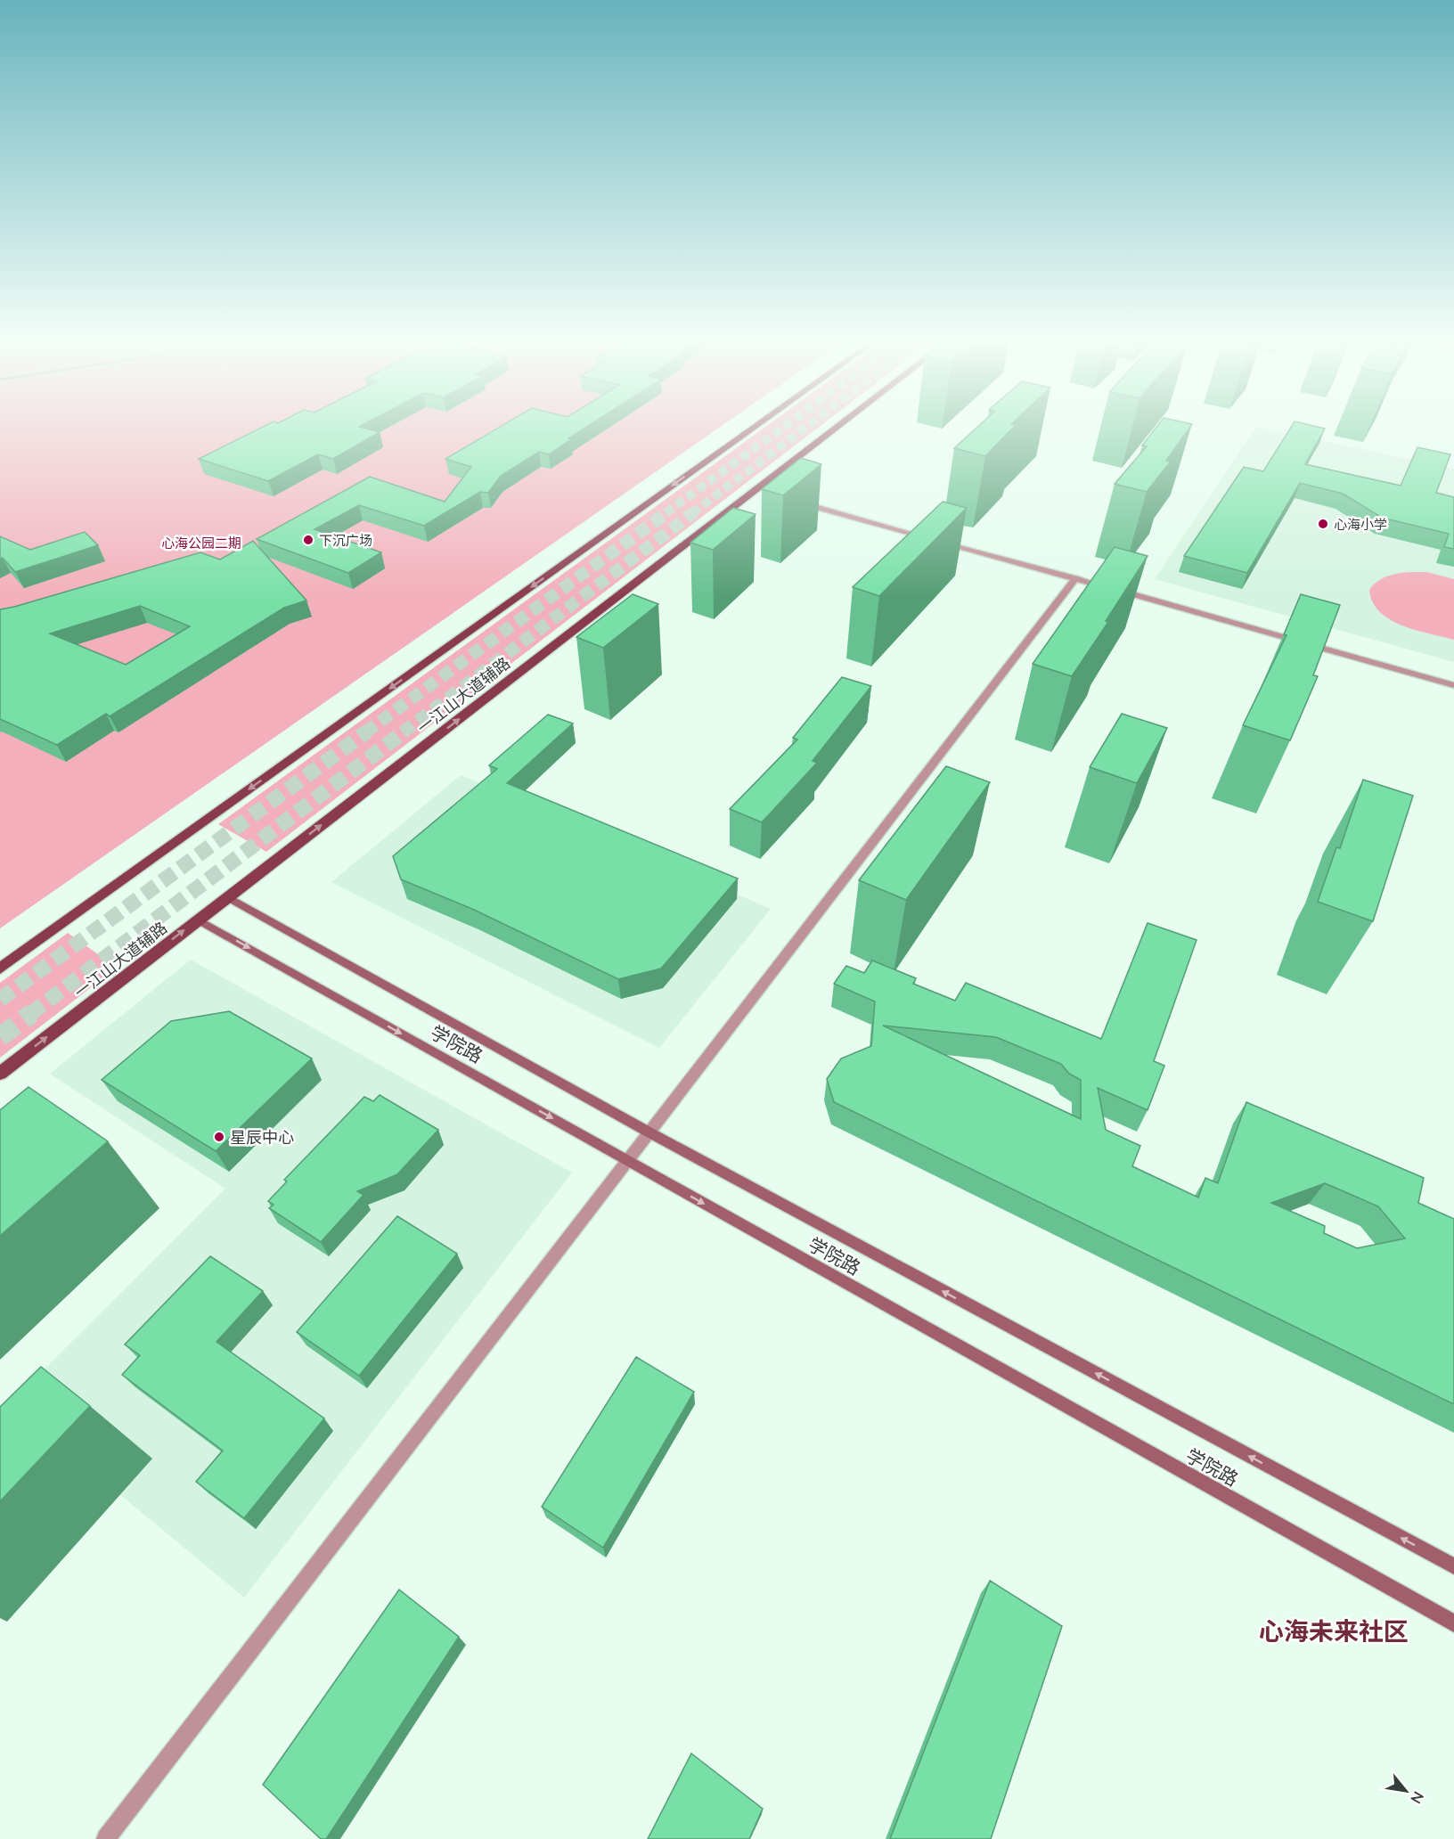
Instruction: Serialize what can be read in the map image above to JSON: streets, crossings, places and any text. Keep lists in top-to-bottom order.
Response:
{
  "streets": {
    "main road": ["一江山大道辅路", "学院路"]
  },
  "crossings": [
    ["一江山大道辅路", "学院路"]
  ],
  "districts": ["心海未来社区"],
  "parks": ["心海公园二期"],
  "places": ["心海小学", "下沉广场", "星辰中心"],
  "north": "bottom right"
}
